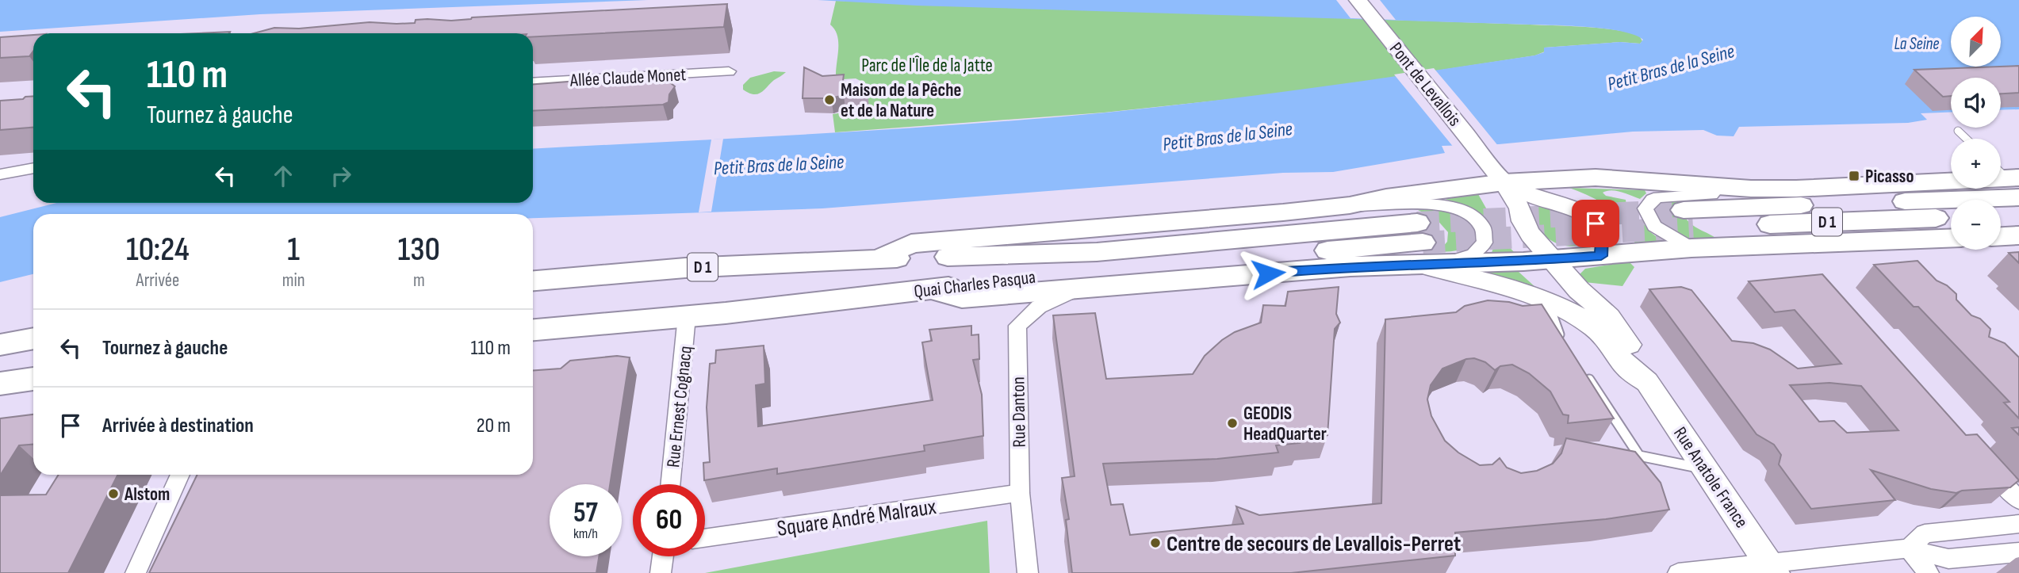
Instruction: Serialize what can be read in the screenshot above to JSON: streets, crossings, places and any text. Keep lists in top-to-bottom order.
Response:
{
  "streets": {
    "main road": [
      "Pont de Levallois",
      "D 1",
      "Quai Charles Pasqua",
      "Rue Anatole France"
    ],
    "street": [
      "Allée Claude Monet",
      "Rue Ernest Cognacq",
      "Rue Danton",
      "Square André Malraux"
    ]
  },
  "crossings": [
    ["Pont de Levallois", "Rue Anatole France"],
    ["Quai Charles Pasqua", "Rue Ernest Cognacq"],
    ["Rue Danton", "Square André Malraux"]
  ],
  "water": ["La Seine", "Petit Bras de la Seine"],
  "parks": ["Parc de l'Île de la Jatte"],
  "places": {
    "other": [
      "Maison de la Pêche et de la Nature",
      "GEODIS HeadQuarter",
      "Alstom",
      "Centre de secours de Levallois-Perret"
    ],
    "transit": ["Picasso"]
  },
  "north": "top right",
  "page": {
    "map_buttons": ["+", "−"],
    "turn": ["110 m", "Tournez à gauche"],
    "eta": [
      "10:24",
      "Arrivée",
      "1",
      "min",
      "130",
      "m"
    ],
    "list": [
      {
        "name": "Tournez à gauche",
        "value": "110 m"
      },
      {
        "name": "Arrivée à destination",
        "value": "20 m"
      }
    ],
    "speed": "57 km/h",
    "limit": "60"
  }
}
